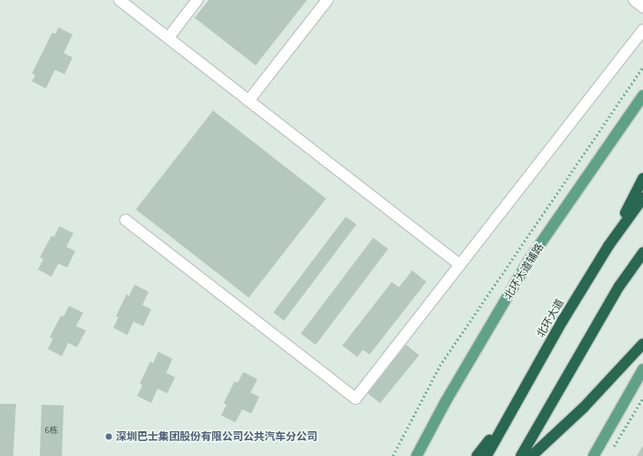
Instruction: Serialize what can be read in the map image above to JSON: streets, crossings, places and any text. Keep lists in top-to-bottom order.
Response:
{
  "streets": {
    "highway": ["北环大道"],
    "main road": ["北环大道辅路"]
  },
  "places": ["深圳巴士集团股份有限公司公共汽车分公司"],
  "house_numbers": ["6栋"]
}
